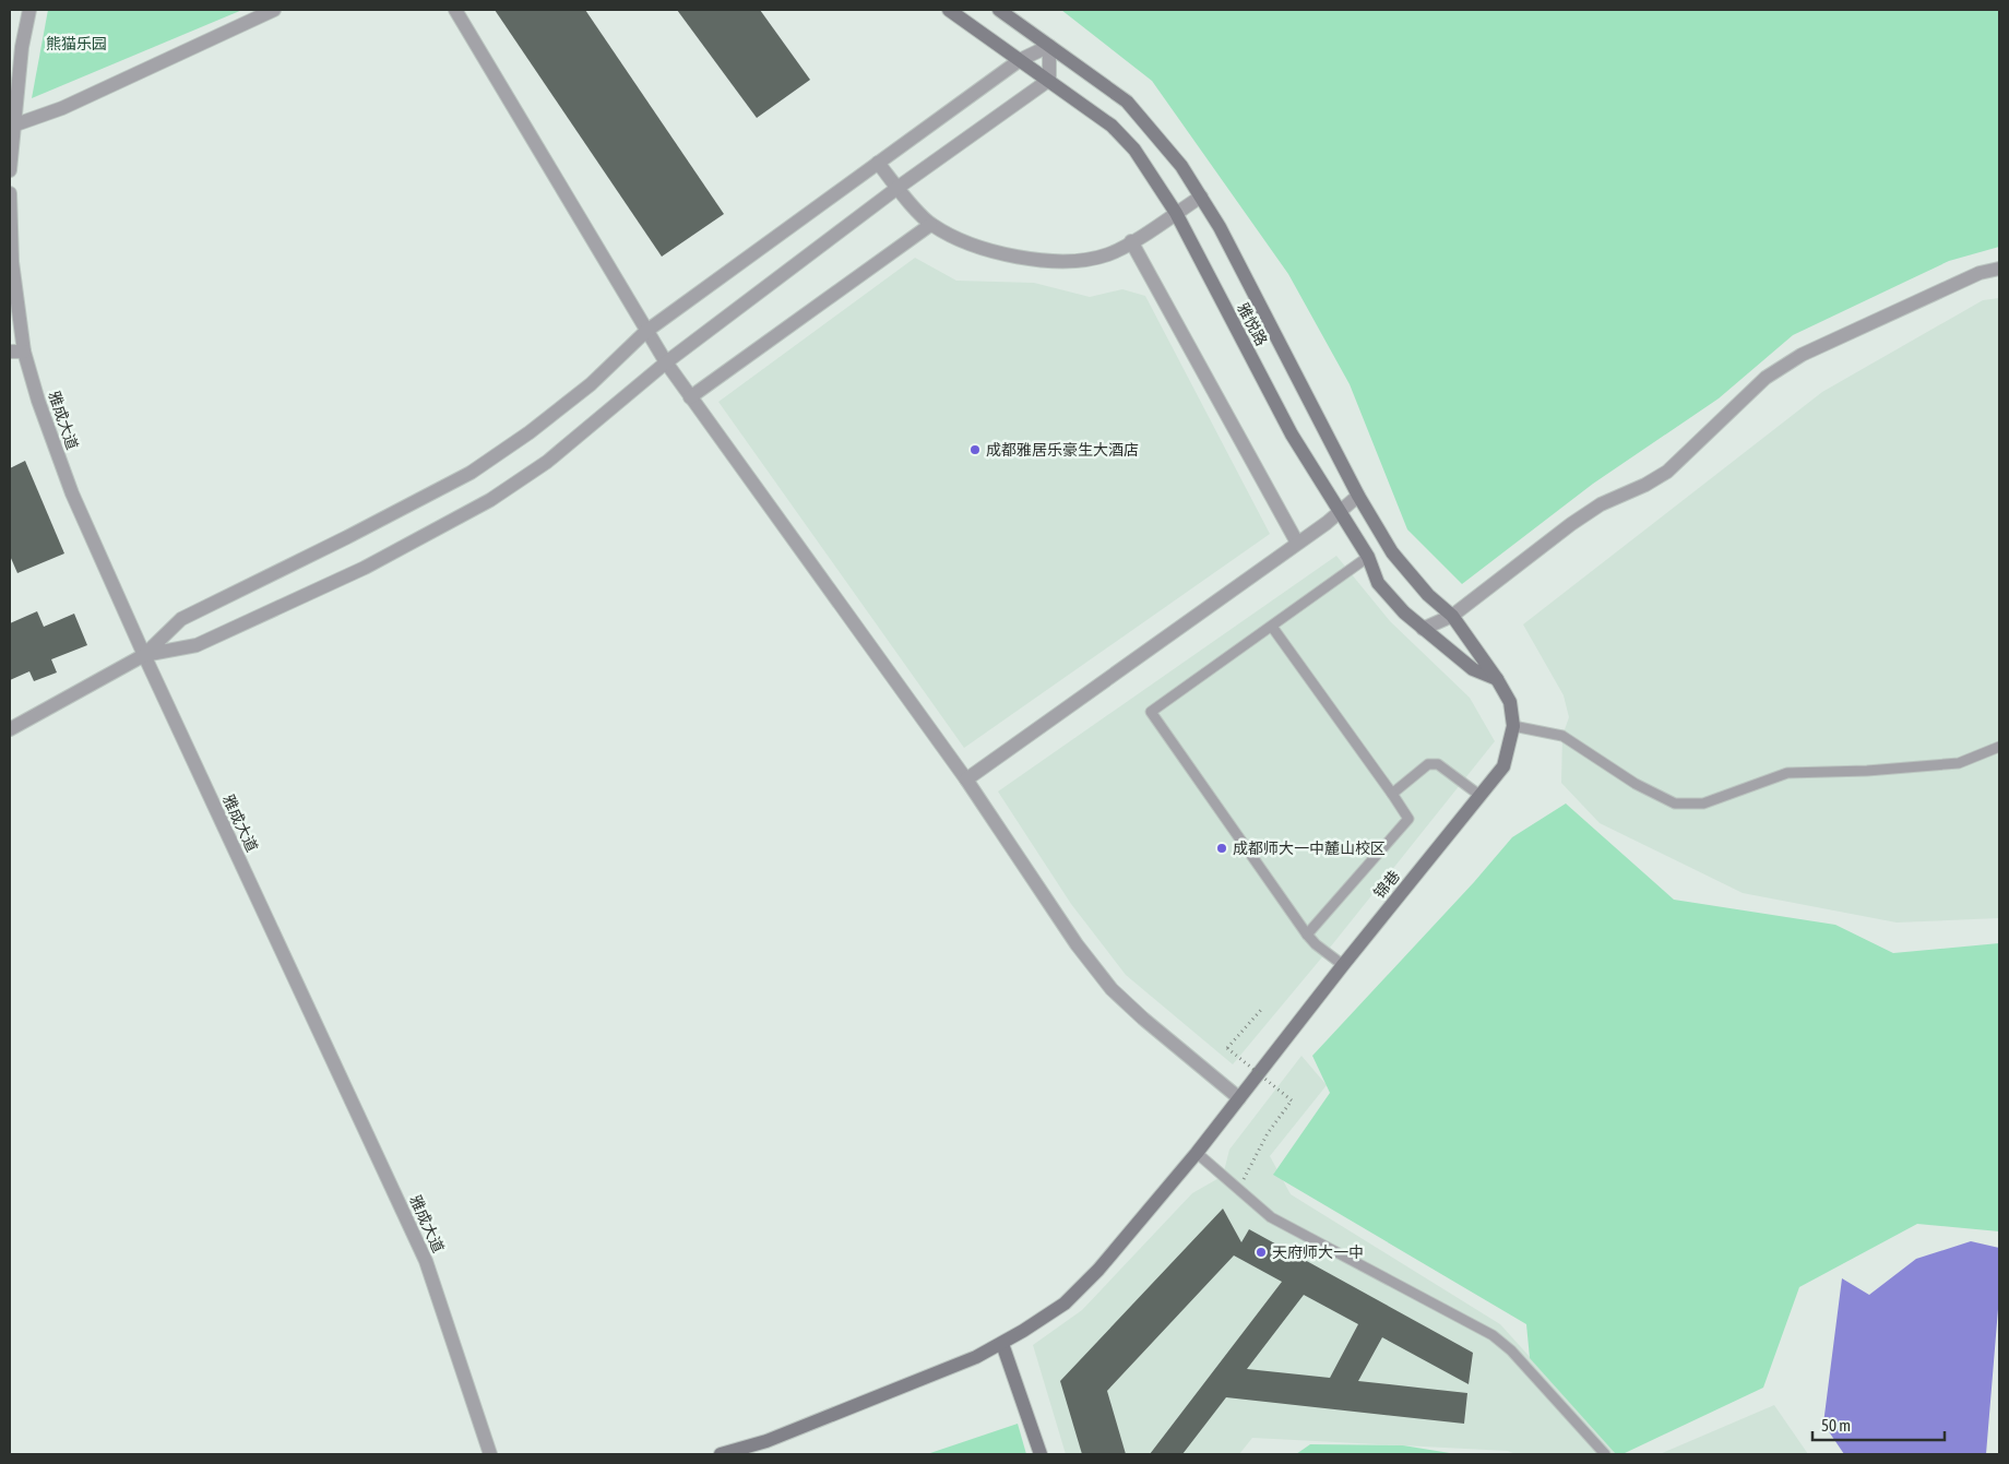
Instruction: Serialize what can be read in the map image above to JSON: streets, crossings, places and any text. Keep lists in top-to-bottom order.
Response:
{
  "streets": {
    "street": ["雅悦路", "雅成大道", "锦巷"]
  },
  "crossings": [
    ["雅悦路", "锦巷"]
  ],
  "parks": ["熊猫乐园"],
  "places": ["成都雅居乐豪生大酒店", "成都师大一中麓山校区", "天府师大一中"],
  "scale_bar": "50 m"
}
